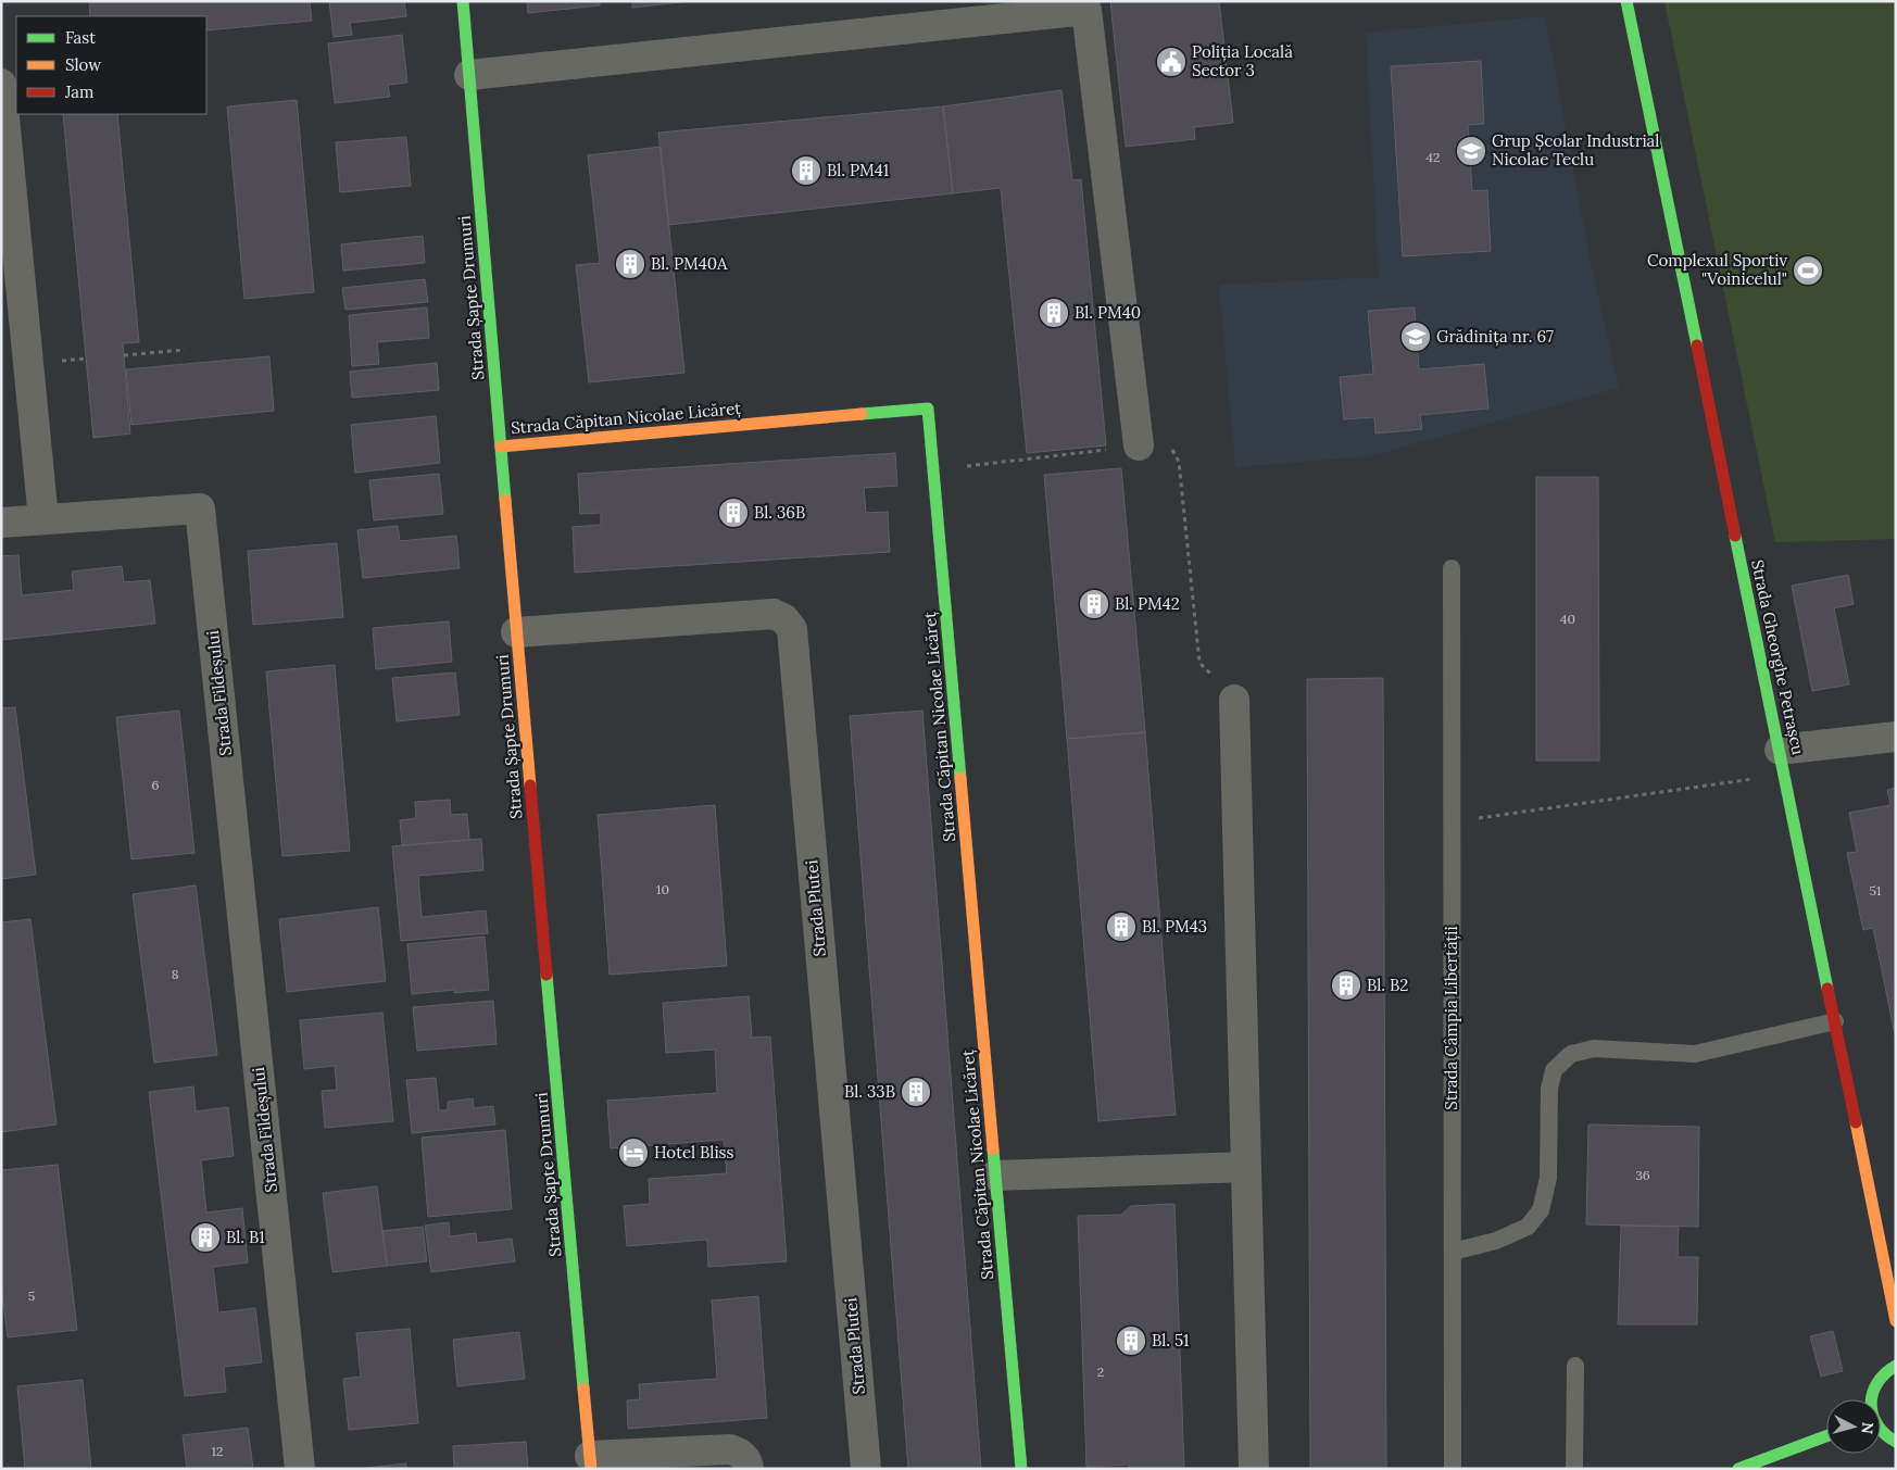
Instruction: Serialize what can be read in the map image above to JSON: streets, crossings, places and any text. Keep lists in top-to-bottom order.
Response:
{
  "streets": {
    "street": [
      "Strada Șapte Drumuri",
      "Strada Căpitan Nicolae Licăreț",
      "Strada Gheorghe Petrașcu",
      "Strada Fildeșului",
      "Strada Plutei"
    ],
    "lane": ["Strada Câmpia Libertății"]
  },
  "crossings": [
    ["Strada Șapte Drumuri", "Strada Căpitan Nicolae Licăreț"],
    ["Strada Șapte Drumuri", "Strada Plutei"]
  ],
  "places": {
    "public building": ["Poliția Locală Sector 3"],
    "school or university": ["Grup Școlar Industrial Nicolae Teclu", "Grădinița nr. 67"],
    "building": [
      "Bl. PM41",
      "Bl. PM40A",
      "Bl. PM40",
      "Bl. 36B",
      "Bl. PM42",
      "Bl. PM43",
      "Bl. B2",
      "Bl. 33B",
      "Bl. B1",
      "Bl. 51"
    ],
    "sports": ["Complexul Sportiv \"Voinicelul\""],
    "hotel": ["Hotel Bliss"]
  },
  "house_numbers": [
    "42",
    "40",
    "6",
    "10",
    "51",
    "8",
    "36",
    "5",
    "2",
    "12"
  ],
  "legend": ["Fast", "Slow", "Jam"],
  "north": "right"
}
